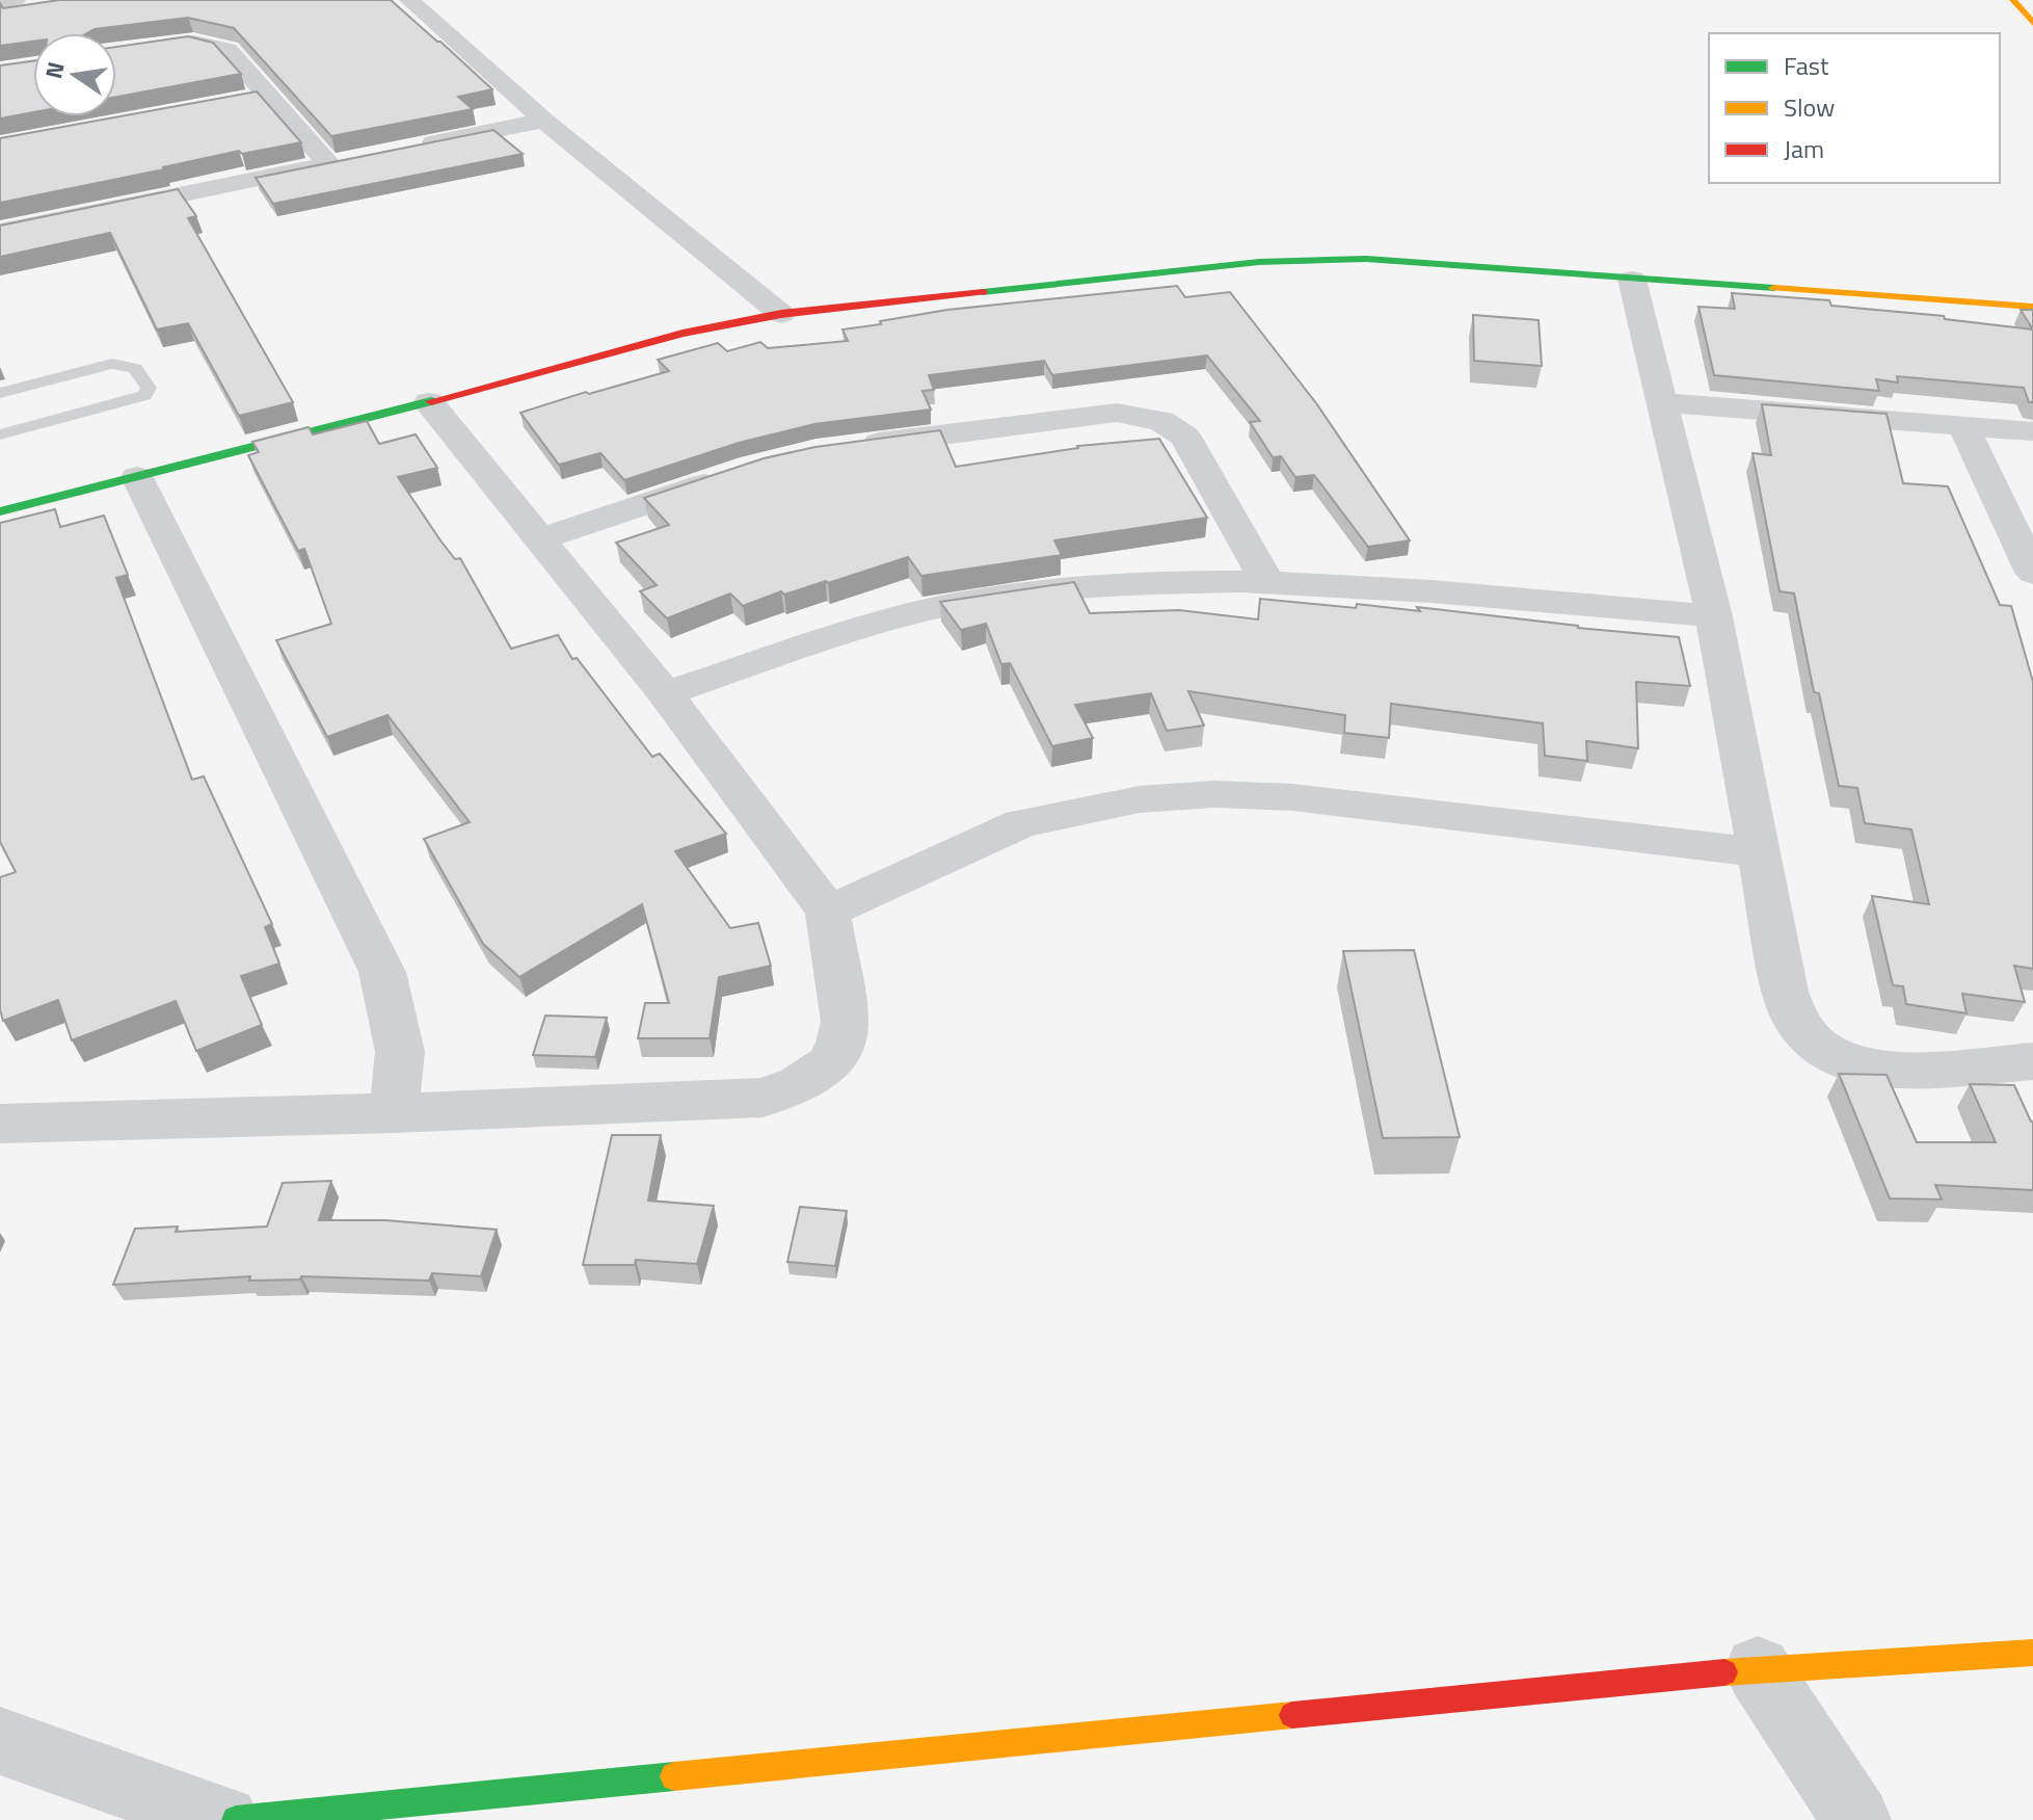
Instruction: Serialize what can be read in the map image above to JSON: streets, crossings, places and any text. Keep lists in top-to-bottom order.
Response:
{
  "legend": ["Fast", "Slow", "Jam"],
  "north": "left"
}
